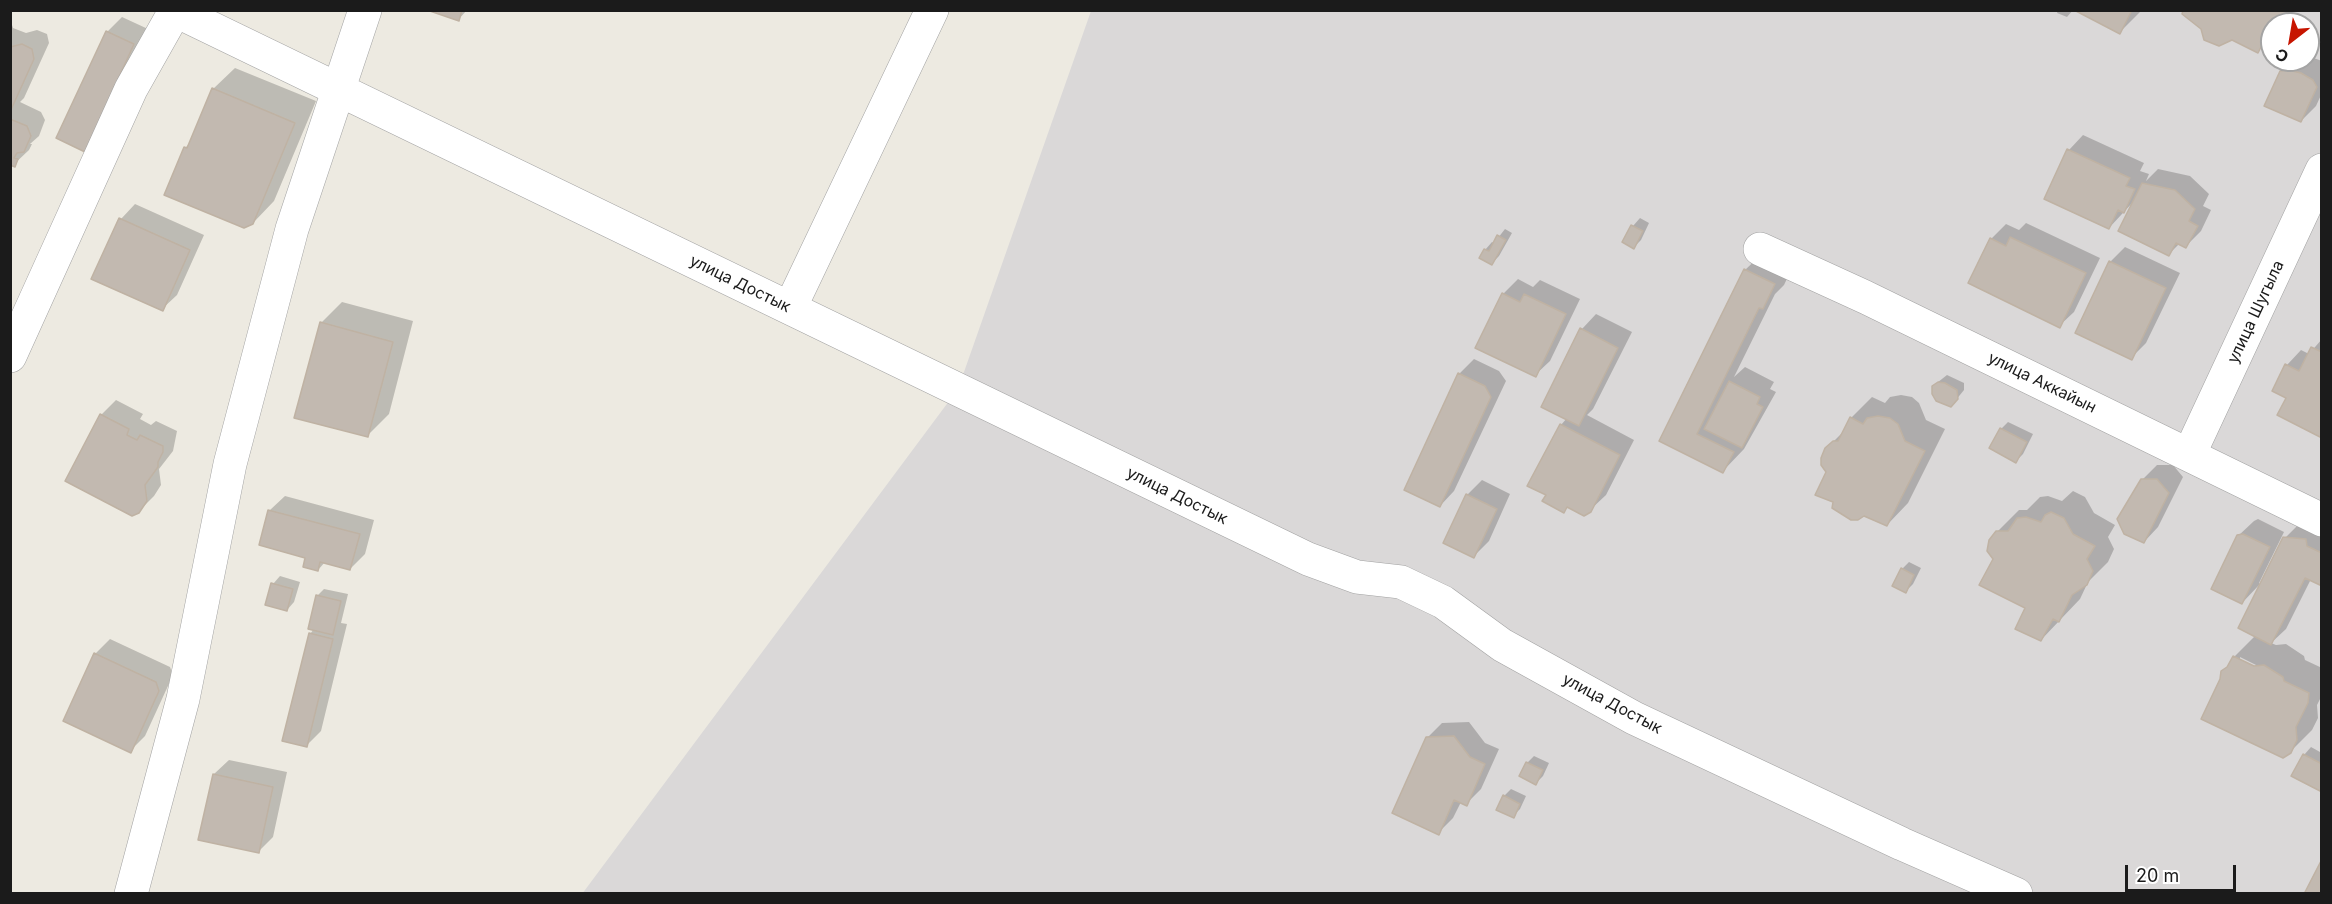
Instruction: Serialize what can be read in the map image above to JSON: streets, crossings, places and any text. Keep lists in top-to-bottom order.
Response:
{
  "streets": {
    "street": ["улица Достык", "улица Шугыла", "улица Аккайын"]
  },
  "crossings": [
    ["улица Шугыла", "улица Аккайын"]
  ],
  "scale_bar": "20 m",
  "north": "bottom left"
}
